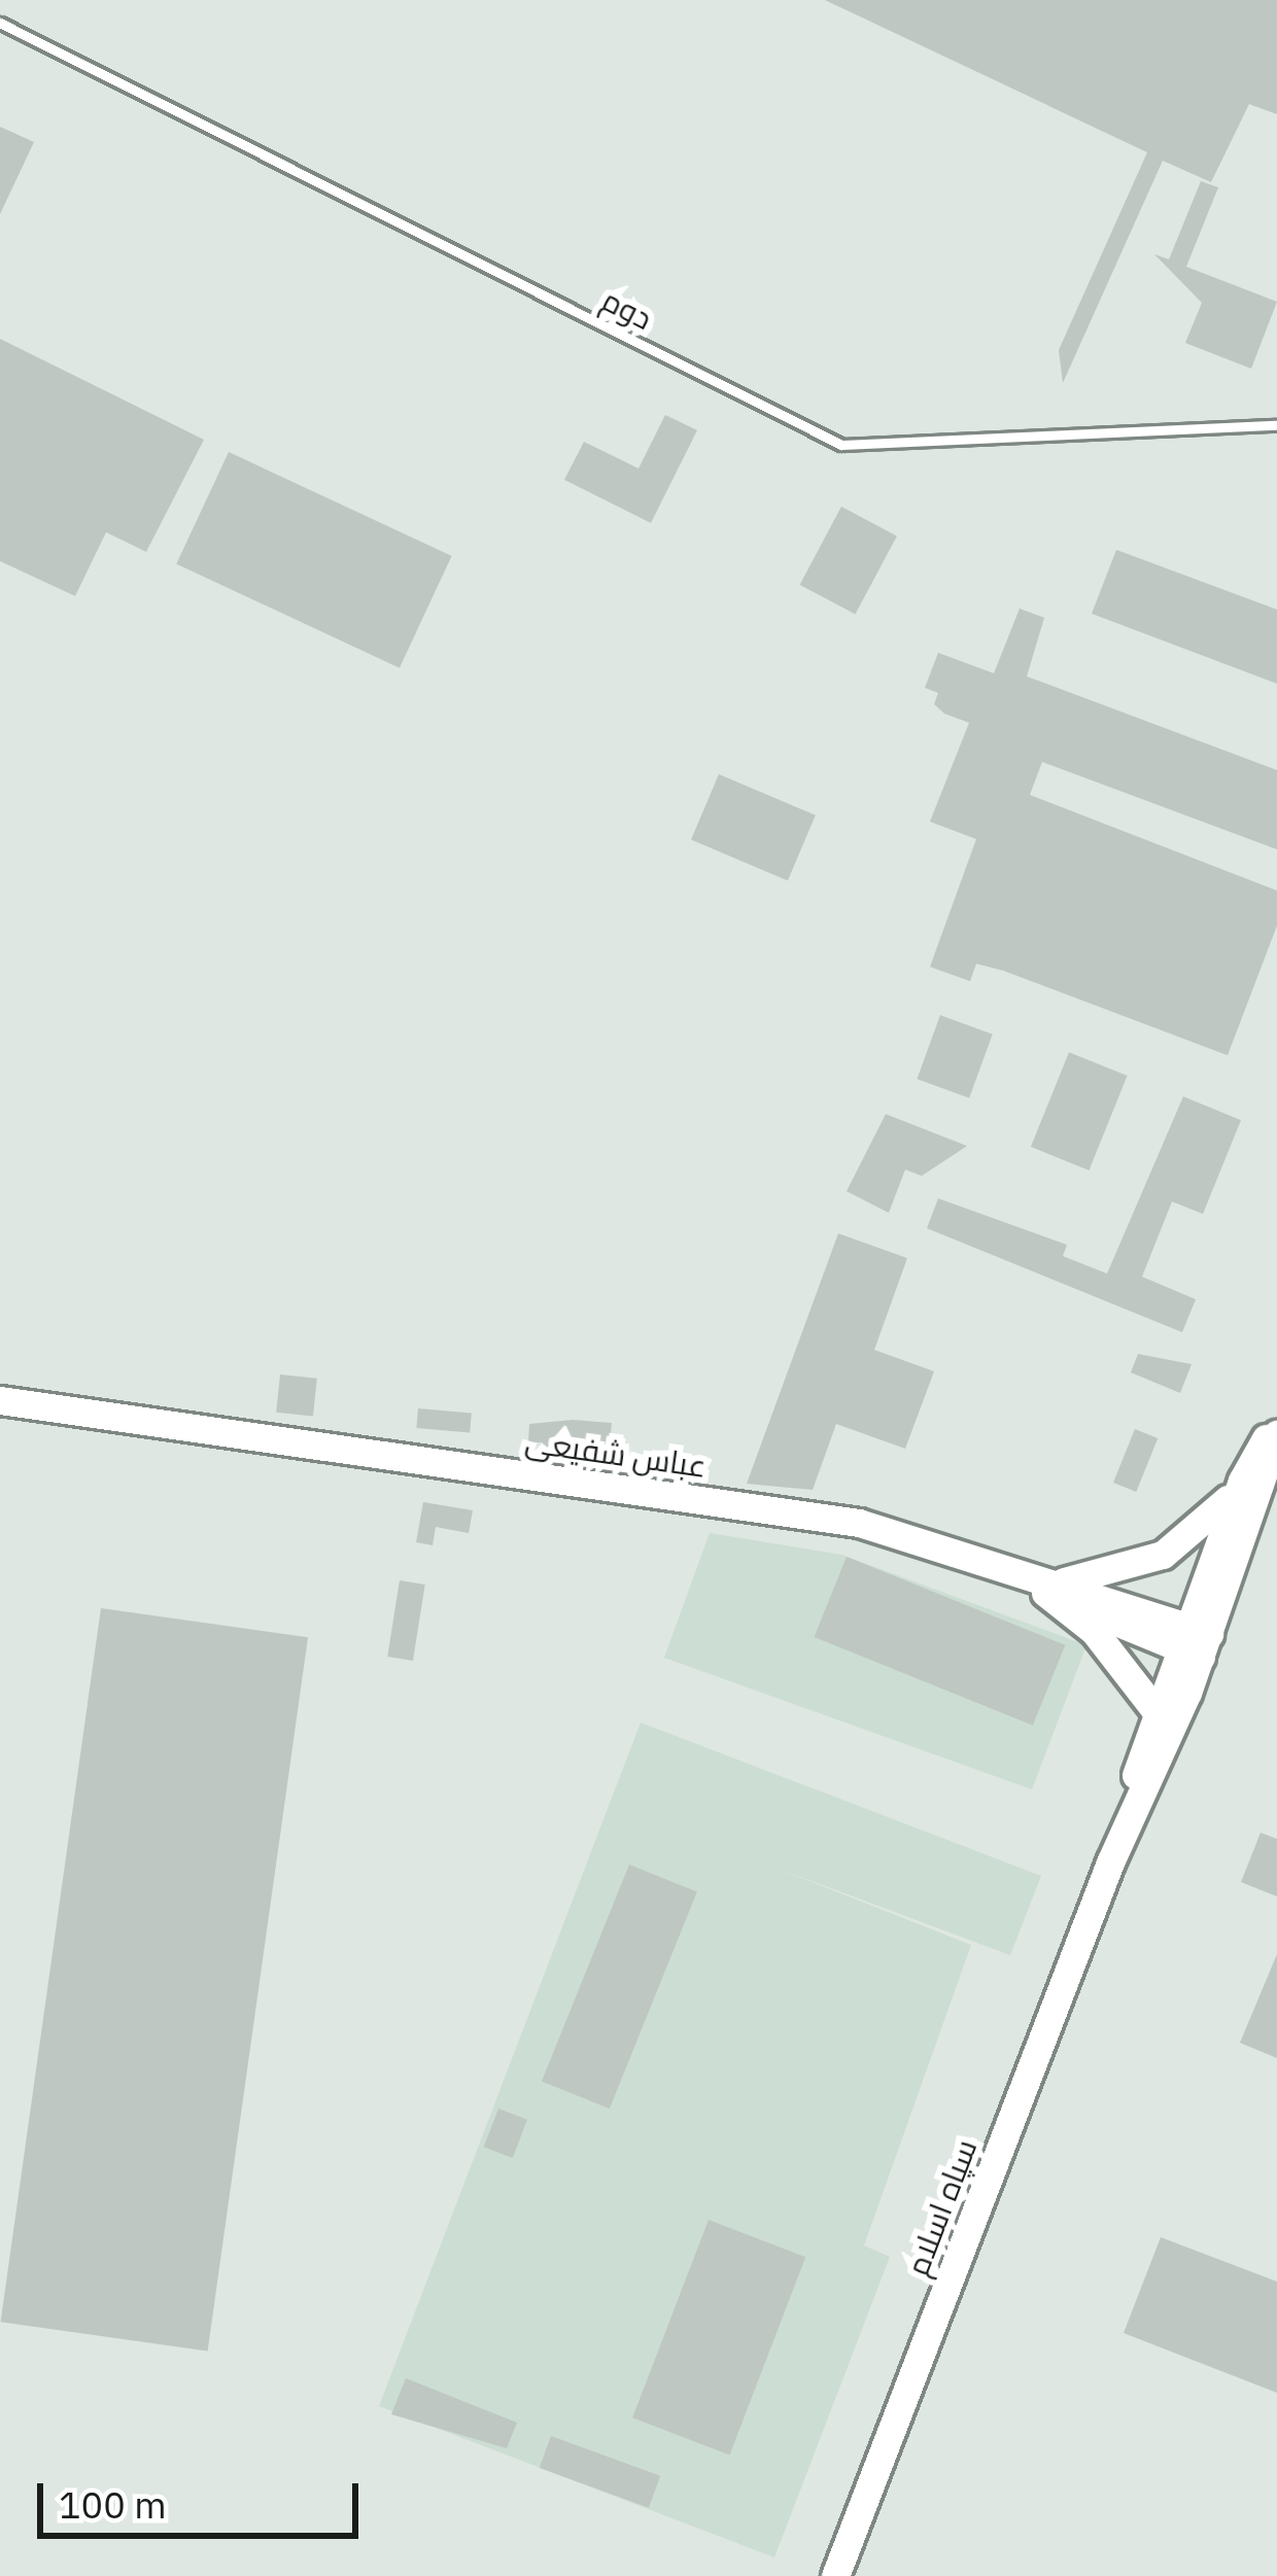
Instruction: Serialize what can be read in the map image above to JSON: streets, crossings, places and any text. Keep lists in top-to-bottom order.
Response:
{
  "streets": {
    "main road": ["عباس شفیعی", "سپاه اسلام"],
    "lane": ["دوم"]
  },
  "crossings": [
    ["عباس شفیعی", "سپاه اسلام"]
  ],
  "scale_bar": "100 m"
}
